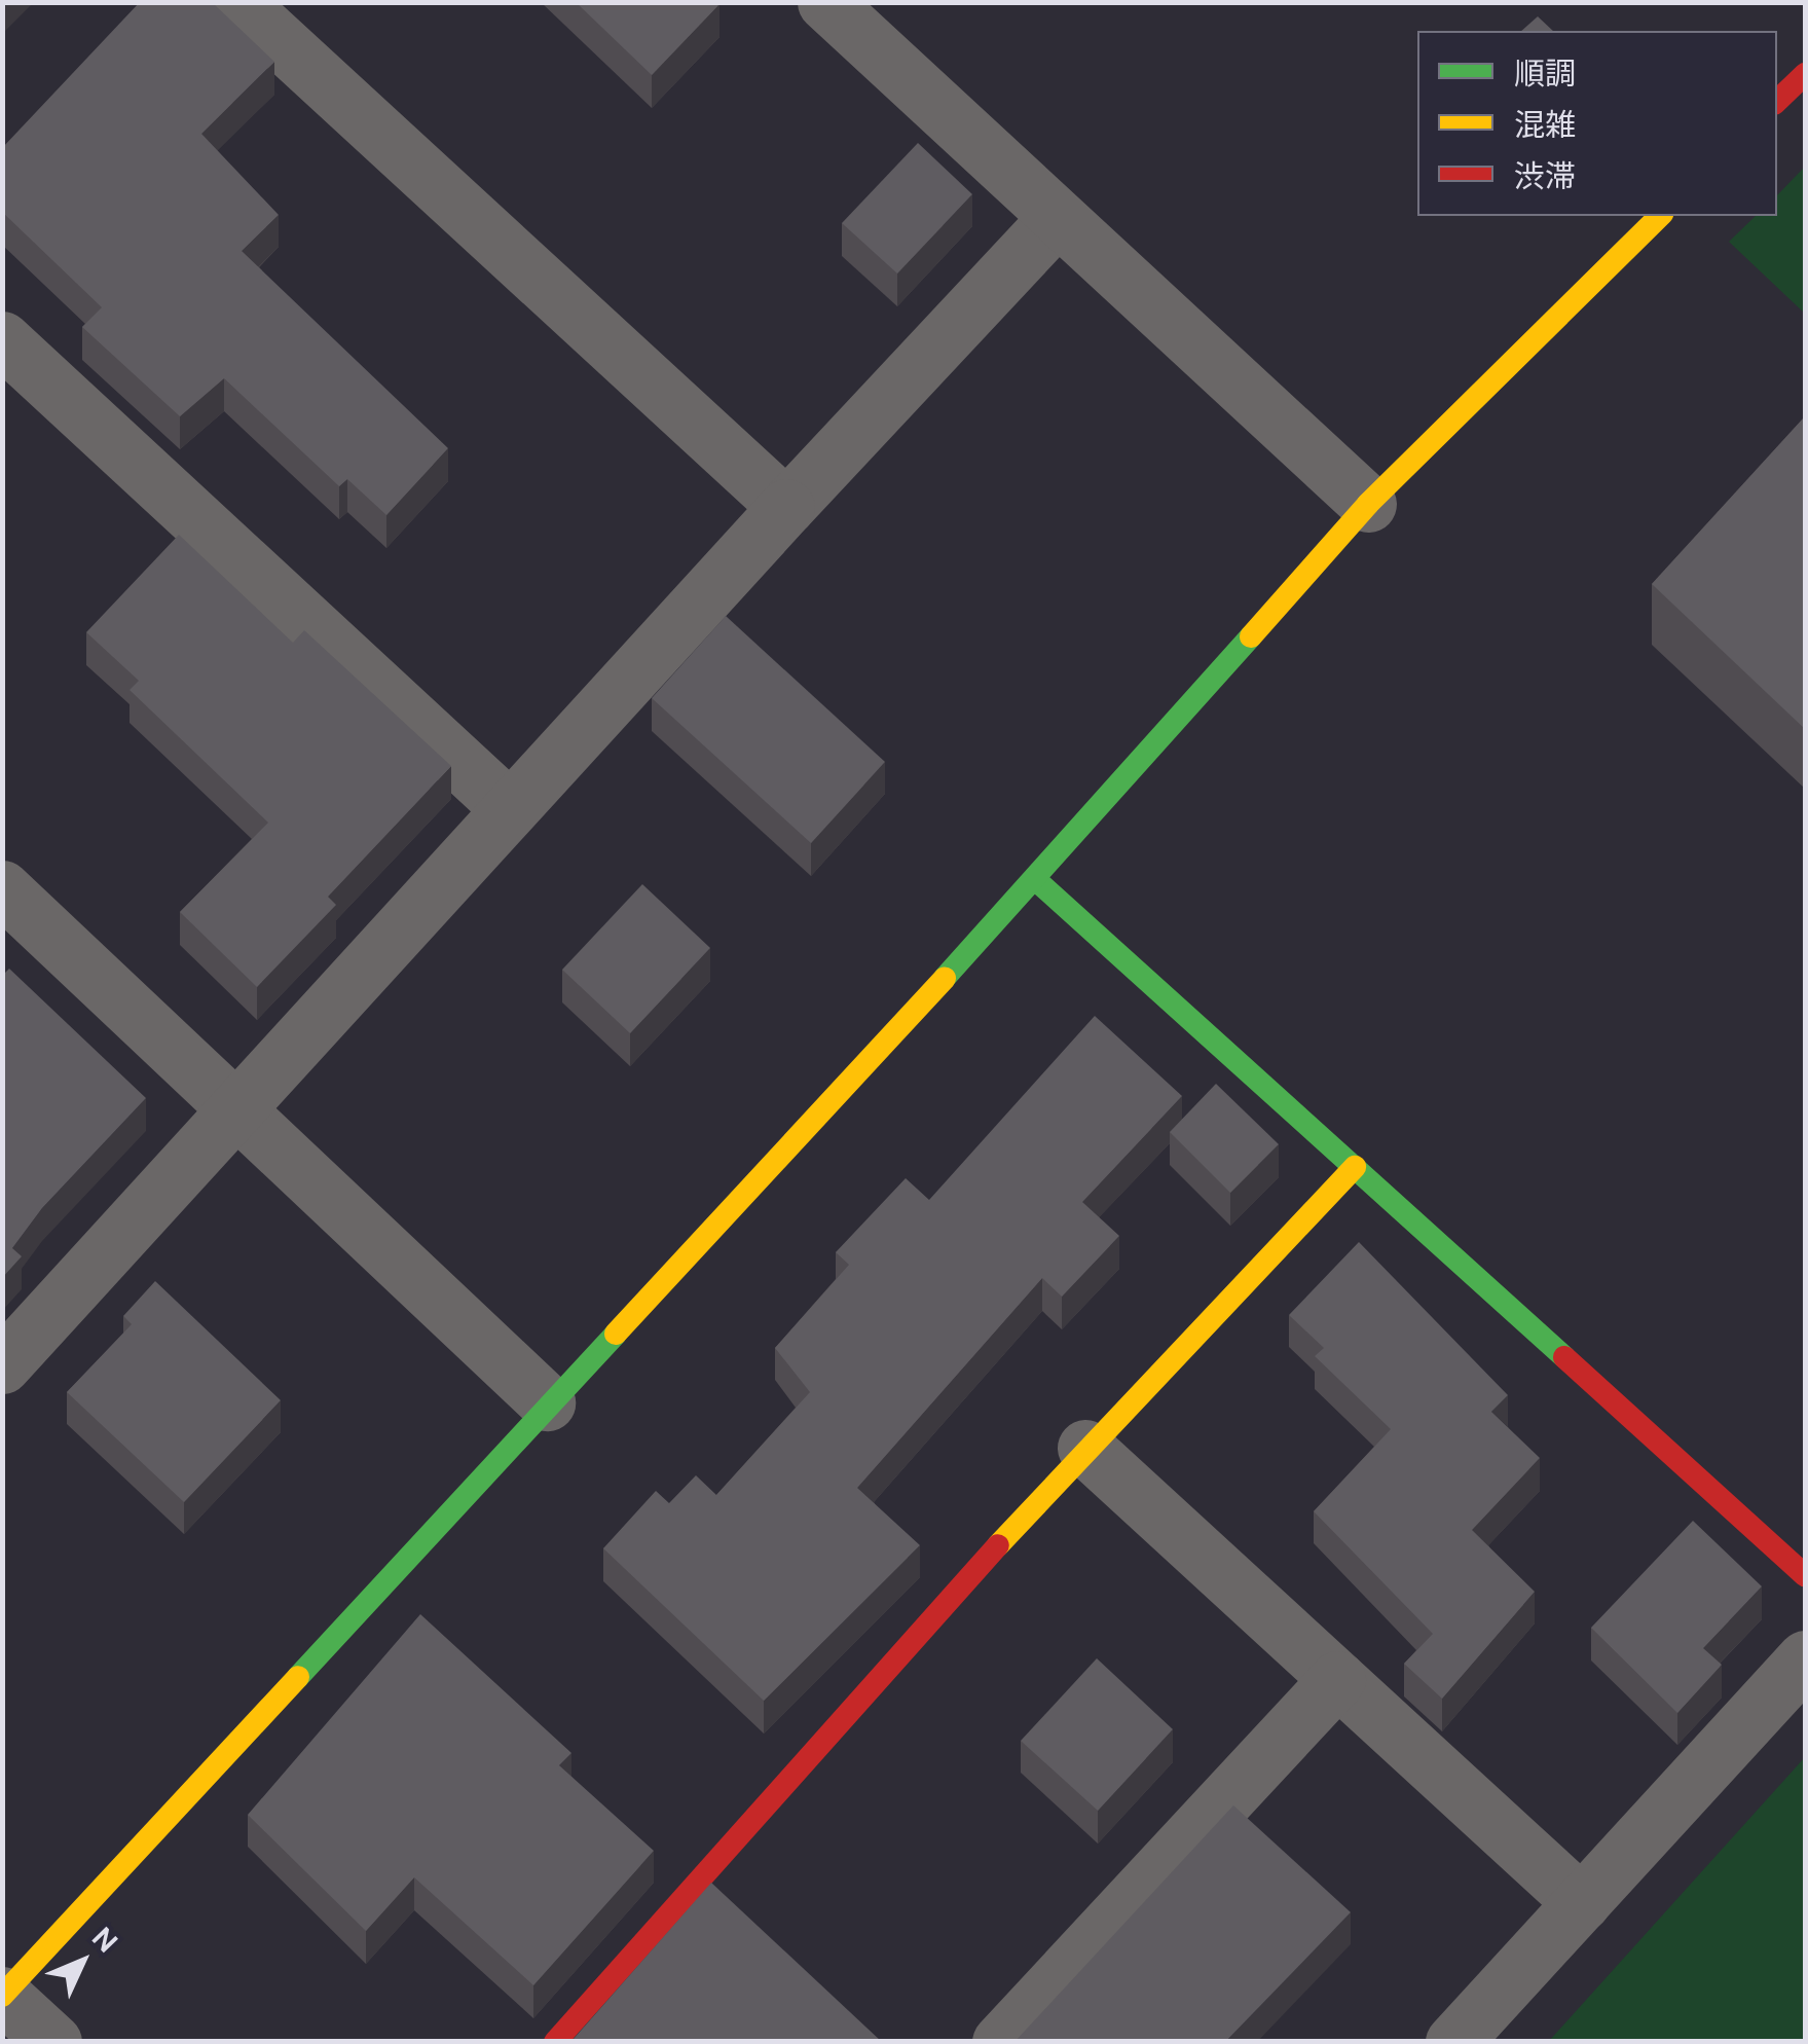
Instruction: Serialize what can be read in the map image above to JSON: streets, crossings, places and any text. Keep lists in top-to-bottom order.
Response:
{
  "legend": ["順調", "混雑", "渋滞"],
  "north": "top right"
}
